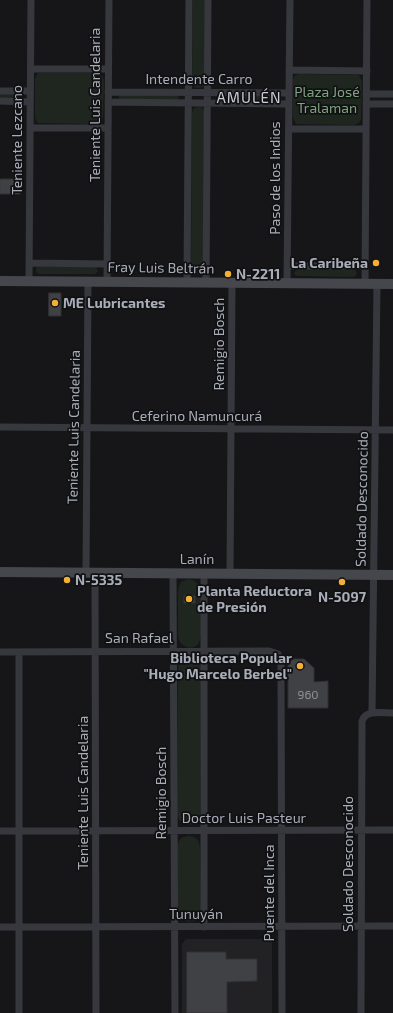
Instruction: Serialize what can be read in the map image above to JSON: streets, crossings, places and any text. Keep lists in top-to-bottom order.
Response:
{
  "streets": {
    "street": [
      "Intendente Carro",
      "Teniente Luis Candelaria",
      "Teniente Lezcano",
      "Paso de los Indios",
      "Fray Luis Beltrán",
      "Remigio Bosch",
      "Ceferino Namuncurá",
      "Soldado Desconocido",
      "Lanín",
      "San Rafael",
      "Doctor Luis Pasteur",
      "Puente del Inca",
      "Tunuyán"
    ]
  },
  "crossings": [
    ["Intendente Carro", "Teniente Luis Candelaria"],
    ["Intendente Carro", "Paso de los Indios"],
    ["Intendente Carro", "Remigio Bosch"],
    ["Teniente Luis Candelaria", "Fray Luis Beltrán"],
    ["Teniente Luis Candelaria", "Ceferino Namuncurá"],
    ["Teniente Luis Candelaria", "Lanín"],
    ["Teniente Luis Candelaria", "San Rafael"],
    ["Teniente Luis Candelaria", "Doctor Luis Pasteur"],
    ["Teniente Luis Candelaria", "Tunuyán"],
    ["Teniente Lezcano", "Fray Luis Beltrán"],
    ["Paso de los Indios", "Fray Luis Beltrán"],
    ["Fray Luis Beltrán", "Remigio Bosch"],
    ["Fray Luis Beltrán", "Soldado Desconocido"],
    ["Remigio Bosch", "Ceferino Namuncurá"],
    ["Remigio Bosch", "Lanín"],
    ["Remigio Bosch", "San Rafael"],
    ["Remigio Bosch", "Doctor Luis Pasteur"],
    ["Remigio Bosch", "Tunuyán"],
    ["Ceferino Namuncurá", "Soldado Desconocido"],
    ["Soldado Desconocido", "Lanín"],
    ["Soldado Desconocido", "Doctor Luis Pasteur"],
    ["Soldado Desconocido", "Tunuyán"],
    ["San Rafael", "Puente del Inca"],
    ["Doctor Luis Pasteur", "Puente del Inca"],
    ["Puente del Inca", "Tunuyán"]
  ],
  "districts": ["AMULÉN"],
  "parks": ["Plaza José Tralaman"],
  "places": [
    "La Caribeña",
    "N-2211",
    "ME Lubricantes",
    "N-5335",
    "N-5097",
    "Planta Reductora de Presión",
    "Biblioteca Popular \"Hugo Marcelo Berbel\""
  ],
  "house_numbers": ["960"]
}
